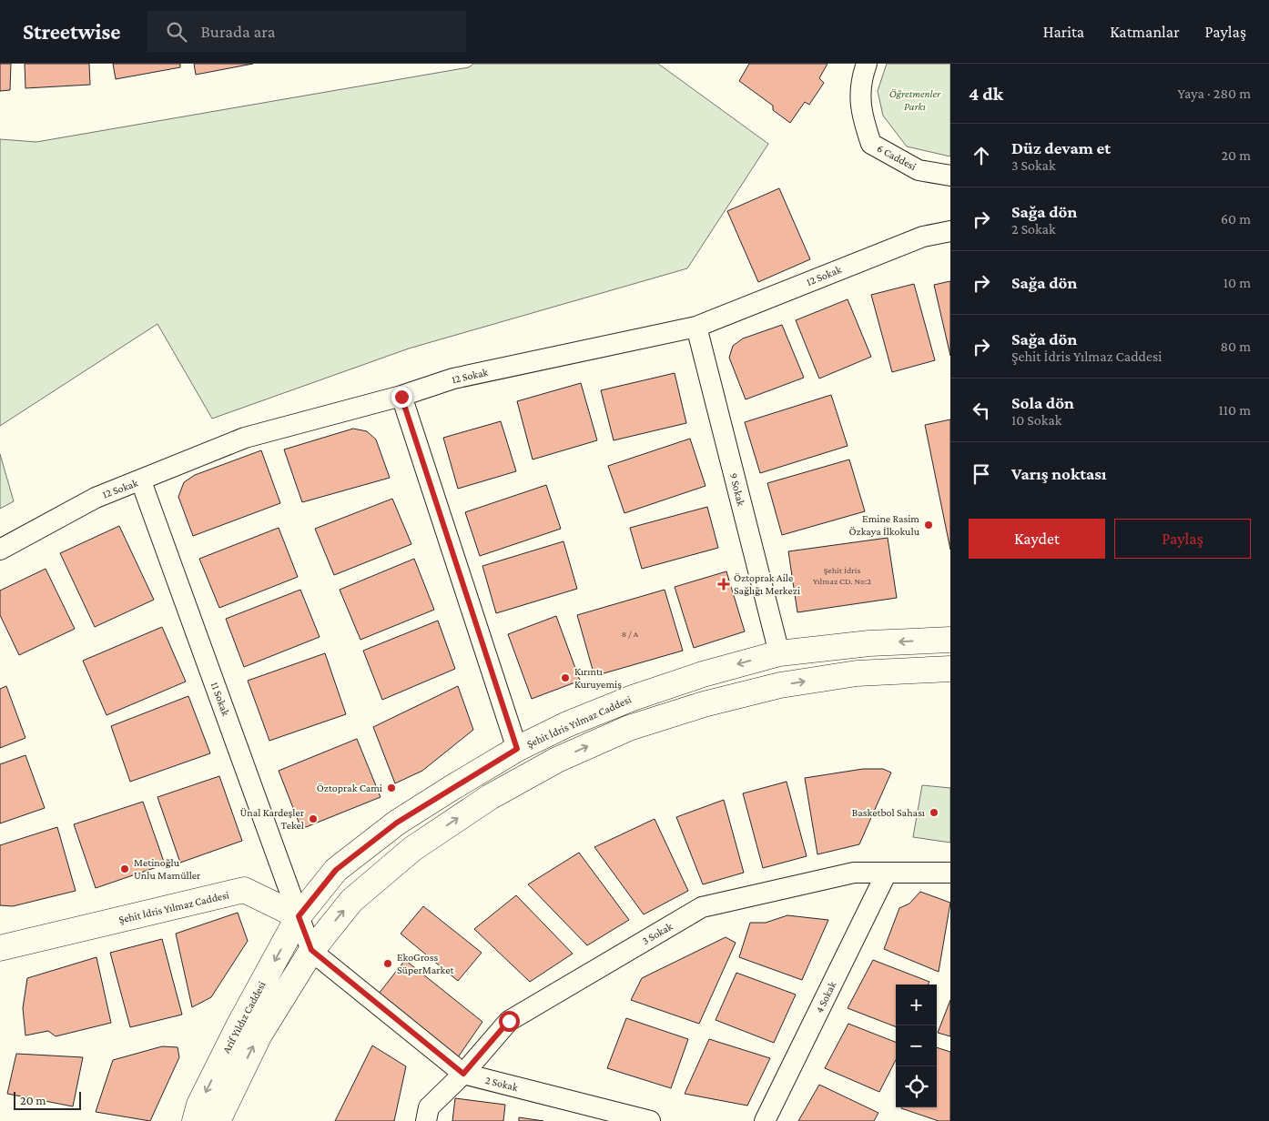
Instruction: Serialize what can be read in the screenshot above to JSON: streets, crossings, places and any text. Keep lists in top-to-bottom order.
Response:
{
  "streets": {
    "main road": ["Şehit İdris Yılmaz Caddesi", "Arif Yıldız Caddesi"],
    "street": [
      "6 Caddesi",
      "12 Sokak",
      "9 Sokak",
      "11 Sokak",
      "3 Sokak",
      "4 Sokak",
      "2 Sokak"
    ]
  },
  "crossings": [
    ["12 Sokak", "9 Sokak"],
    ["12 Sokak", "11 Sokak"],
    ["9 Sokak", "Şehit İdris Yılmaz Caddesi"],
    ["11 Sokak", "Şehit İdris Yılmaz Caddesi"],
    ["11 Sokak", "Arif Yıldız Caddesi"],
    ["11 Sokak", "2 Sokak"],
    ["Şehit İdris Yılmaz Caddesi", "Arif Yıldız Caddesi"],
    ["3 Sokak", "4 Sokak"],
    ["3 Sokak", "2 Sokak"],
    ["Arif Yıldız Caddesi", "2 Sokak"]
  ],
  "parks": ["Öğretmenler Parkı"],
  "places": {
    "other": [
      "Emine Rasim Özkaya İlkokulu",
      "Kırıntı Kuruyemiş",
      "Öztoprak Cami",
      "Basketbol Sahası",
      "Ünal Kardeşler Tekel",
      "Metinoğlu Unlu Mamüller",
      "EkoGross SüperMarket"
    ],
    "health": ["Öztoprak Aile Sağlığı Merkezi"]
  },
  "house_numbers": ["Şehit İdris Yılmaz CD. No:2", "8 / A"],
  "scale_bar": "20 m",
  "page": {
    "header": "Streetwise",
    "search": "Burada ara",
    "nav": ["Harita", "Katmanlar", "Paylaş"],
    "heading": ["4 dk", "Yaya · 280 m"],
    "list": [
      ["Düz devam et", "3 Sokak", "20 m"],
      ["Sağa dön", "2 Sokak", "60 m"],
      ["Sağa dön", "10 m"],
      ["Sağa dön", "Şehit İdris Yılmaz Caddesi", "80 m"],
      ["Sola dön", "10 Sokak", "110 m"],
      "Varış noktası"
    ],
    "buttons": ["Kaydet", "Paylaş"],
    "map_buttons": ["+", "−"],
    "scale": "20 m"
  }
}
